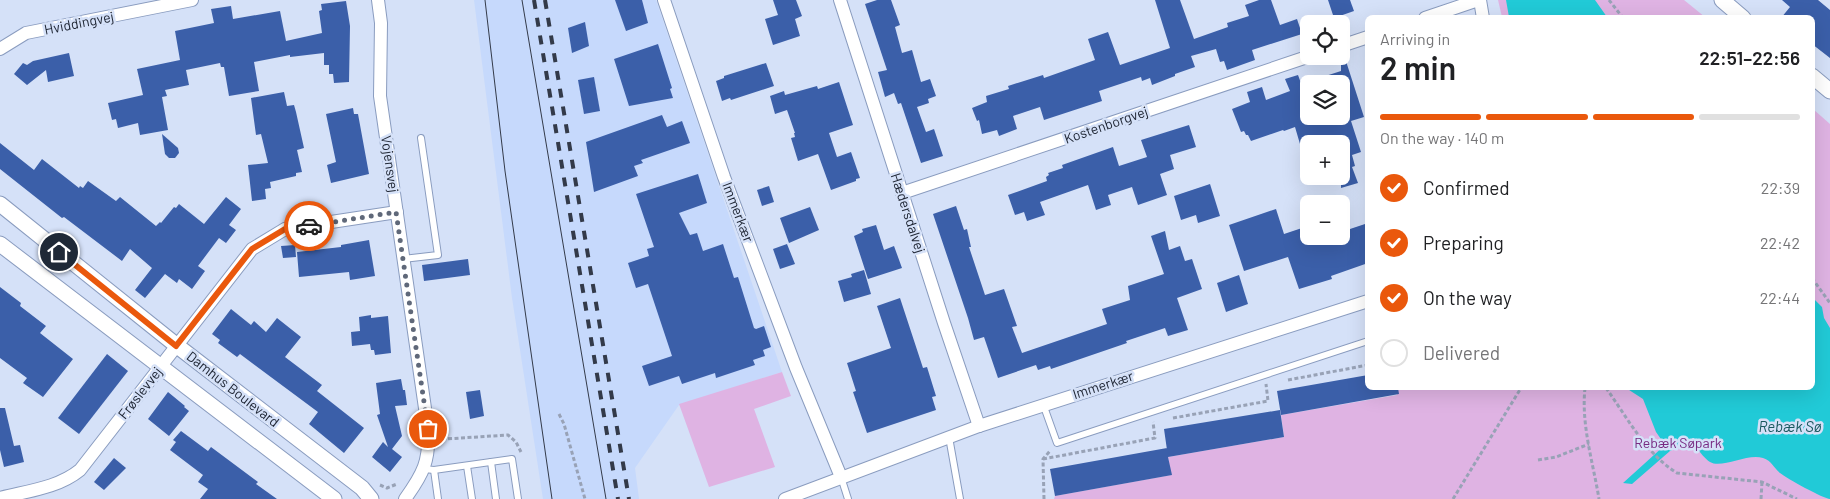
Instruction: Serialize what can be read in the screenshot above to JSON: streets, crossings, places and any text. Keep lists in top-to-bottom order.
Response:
{
  "streets": {
    "street": [
      "Hviddingvej",
      "Kostenborgvej",
      "Vojensvej",
      "Immerkær",
      "Hædersdalvej",
      "Damhus Boulevard",
      "Frøslevvej"
    ]
  },
  "crossings": [
    ["Kostenborgvej", "Hædersdalvej"],
    ["Vojensvej", "Frøslevvej"],
    ["Immerkær", "Hædersdalvej"],
    ["Damhus Boulevard", "Frøslevvej"]
  ],
  "water": ["Rebæk Sø"],
  "parks": ["Rebæk Søpark"],
  "page": {
    "map_buttons": ["+", "−"],
    "heading": ["2 min", "Arriving in", "22:51–22:56"],
    "bar": "On the way · 140 m",
    "list": [
      ["Confirmed", "22:39"],
      ["Preparing", "22:42"],
      ["On the way", "22:44"],
      "Delivered"
    ]
  }
}
